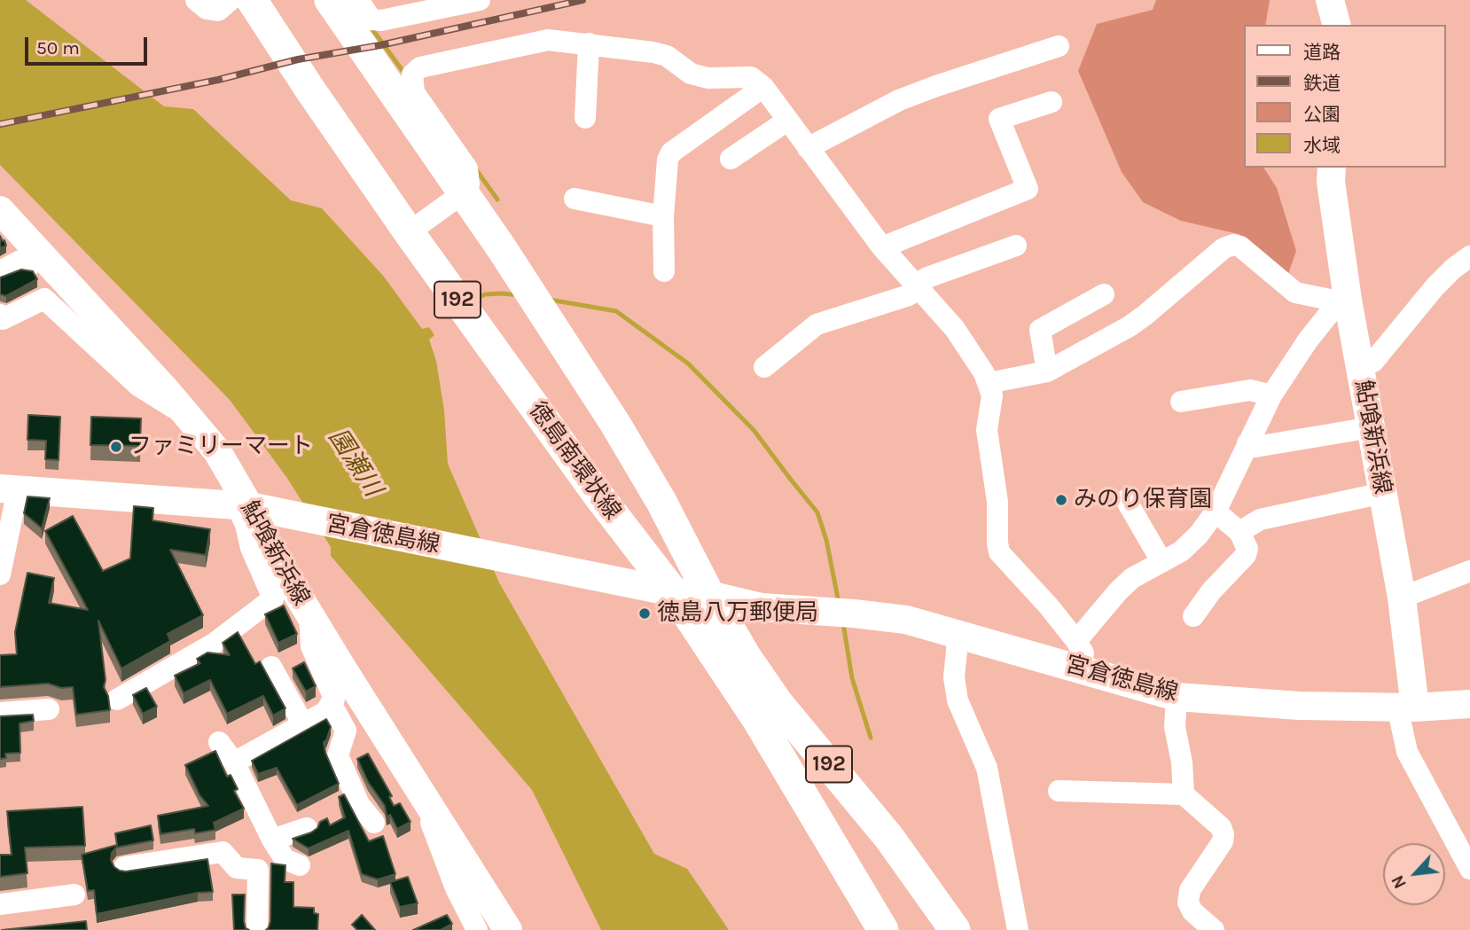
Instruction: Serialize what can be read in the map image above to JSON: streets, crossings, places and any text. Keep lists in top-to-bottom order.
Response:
{
  "streets": {
    "highway": ["192", "徳島南環状線"],
    "main road": ["鮎喰新浜線", "宮倉徳島線"]
  },
  "crossings": [
    ["鮎喰新浜線", "宮倉徳島線"],
    ["徳島南環状線", "宮倉徳島線"]
  ],
  "water": ["園瀬川"],
  "places": ["ファミリーマート", "みのり保育園", "徳島八万郵便局"],
  "legend": [
    "道路",
    "鉄道",
    "公園",
    "水域"
  ],
  "scale_bar": "50 m",
  "north": "bottom left"
}
